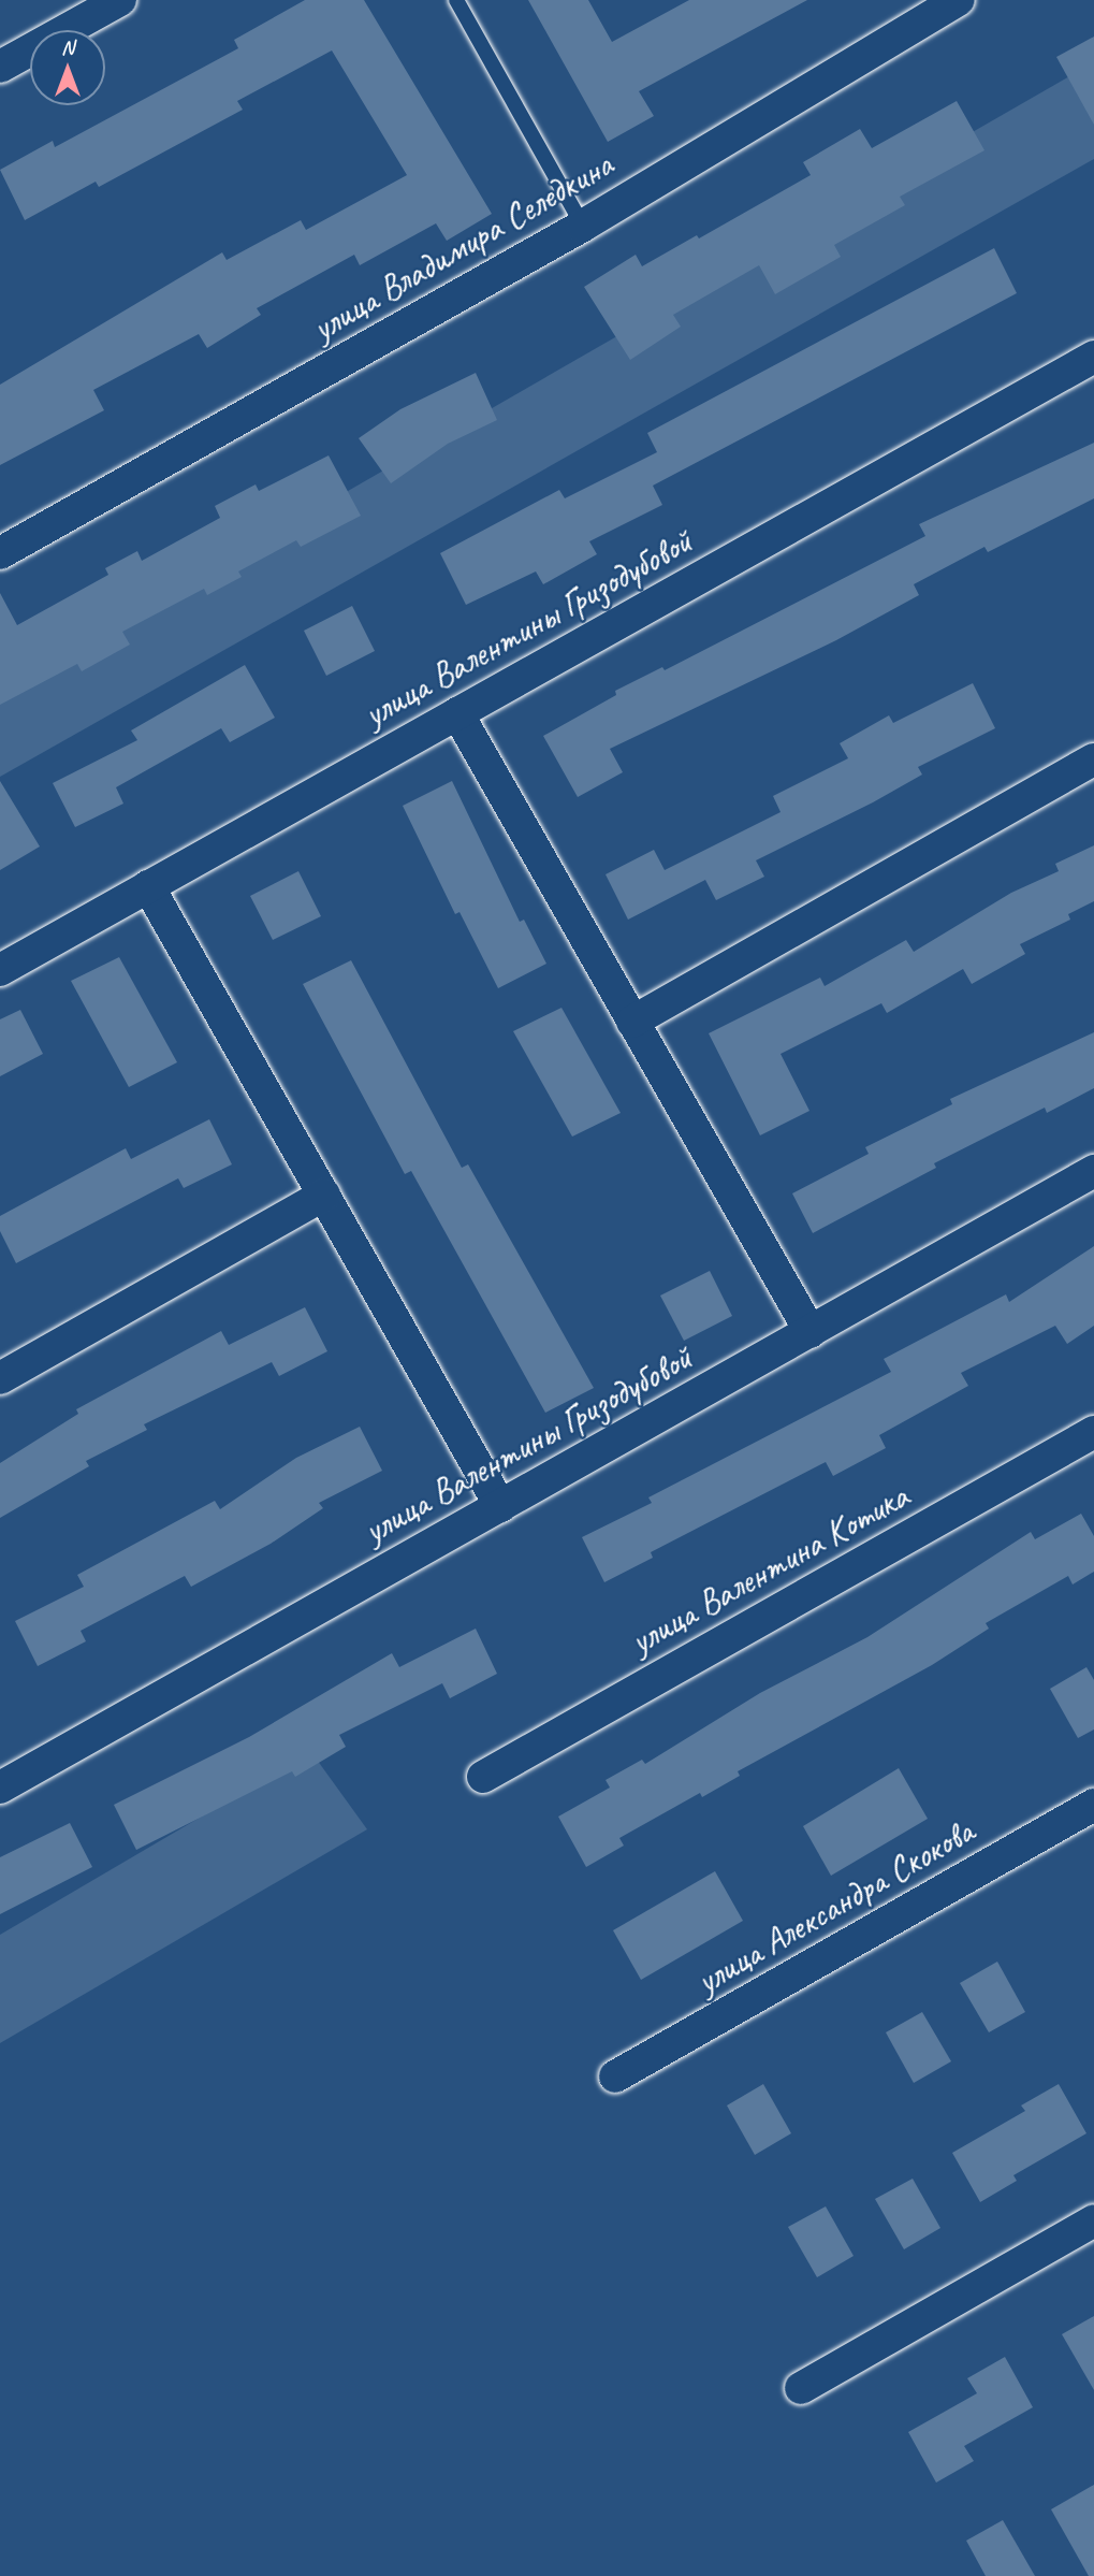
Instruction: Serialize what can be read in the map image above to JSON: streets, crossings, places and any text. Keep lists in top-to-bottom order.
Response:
{
  "streets": {
    "street": [
      "улица Владимира Селедкина",
      "улица Валентины Гризодубовой",
      "улица Валентина Котика",
      "улица Александра Скокова"
    ]
  },
  "north": "top"
}
